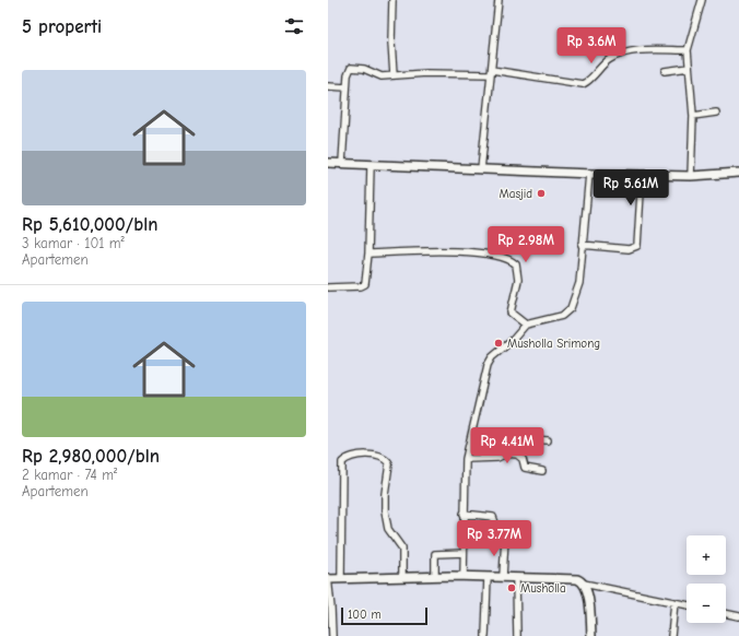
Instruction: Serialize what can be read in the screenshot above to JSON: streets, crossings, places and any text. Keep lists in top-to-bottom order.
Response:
{
  "places": ["Masjid", "Musholla Srimong", "Musholla"],
  "scale_bar": "100 m",
  "page": {
    "heading": "5 properti",
    "price": [
      "Rp 3.6M",
      "Rp 5.61M",
      "Rp 2.98M",
      "Rp 4.41M",
      "Rp 3.77M"
    ],
    "list": [
      {
        "name": "Rp 5,610,000/bln",
        "note": "3 kamar · 101 m² · Apartemen"
      },
      {
        "name": "Rp 2,980,000/bln",
        "note": "2 kamar · 74 m² · Apartemen"
      }
    ],
    "map_buttons": ["+", "−"],
    "scale": "100 m"
  }
}
